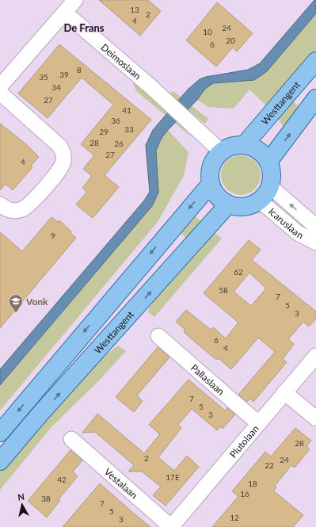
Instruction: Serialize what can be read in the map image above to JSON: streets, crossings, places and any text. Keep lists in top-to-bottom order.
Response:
{
  "streets": {
    "main road": ["Westtangent"],
    "street": [
      "Deimoslaan",
      "Icaruslaan",
      "Pallaslaan",
      "Plutolaan",
      "Vestalaan"
    ]
  },
  "crossings": [
    ["Deimoslaan", "Westtangent"],
    ["Deimoslaan", "Icaruslaan"],
    ["Westtangent", "Icaruslaan"],
    ["Pallaslaan", "Plutolaan"],
    ["Plutolaan", "Vestalaan"]
  ],
  "districts": ["De Frans"],
  "places": {
    "school or university": ["Vonk"]
  },
  "house_numbers": [
    "13",
    "2",
    "4",
    "24",
    "10",
    "20",
    "6",
    "8",
    "39",
    "35",
    "34",
    "27",
    "41",
    "36",
    "33",
    "29",
    "28",
    "26",
    "27",
    "4",
    "9",
    "62",
    "58",
    "7",
    "5",
    "3",
    "6",
    "4",
    "7",
    "5",
    "3",
    "28",
    "2",
    "24",
    "22",
    "17E",
    "42",
    "18",
    "16",
    "38",
    "7",
    "5",
    "12",
    "3"
  ],
  "north": "top"
}
